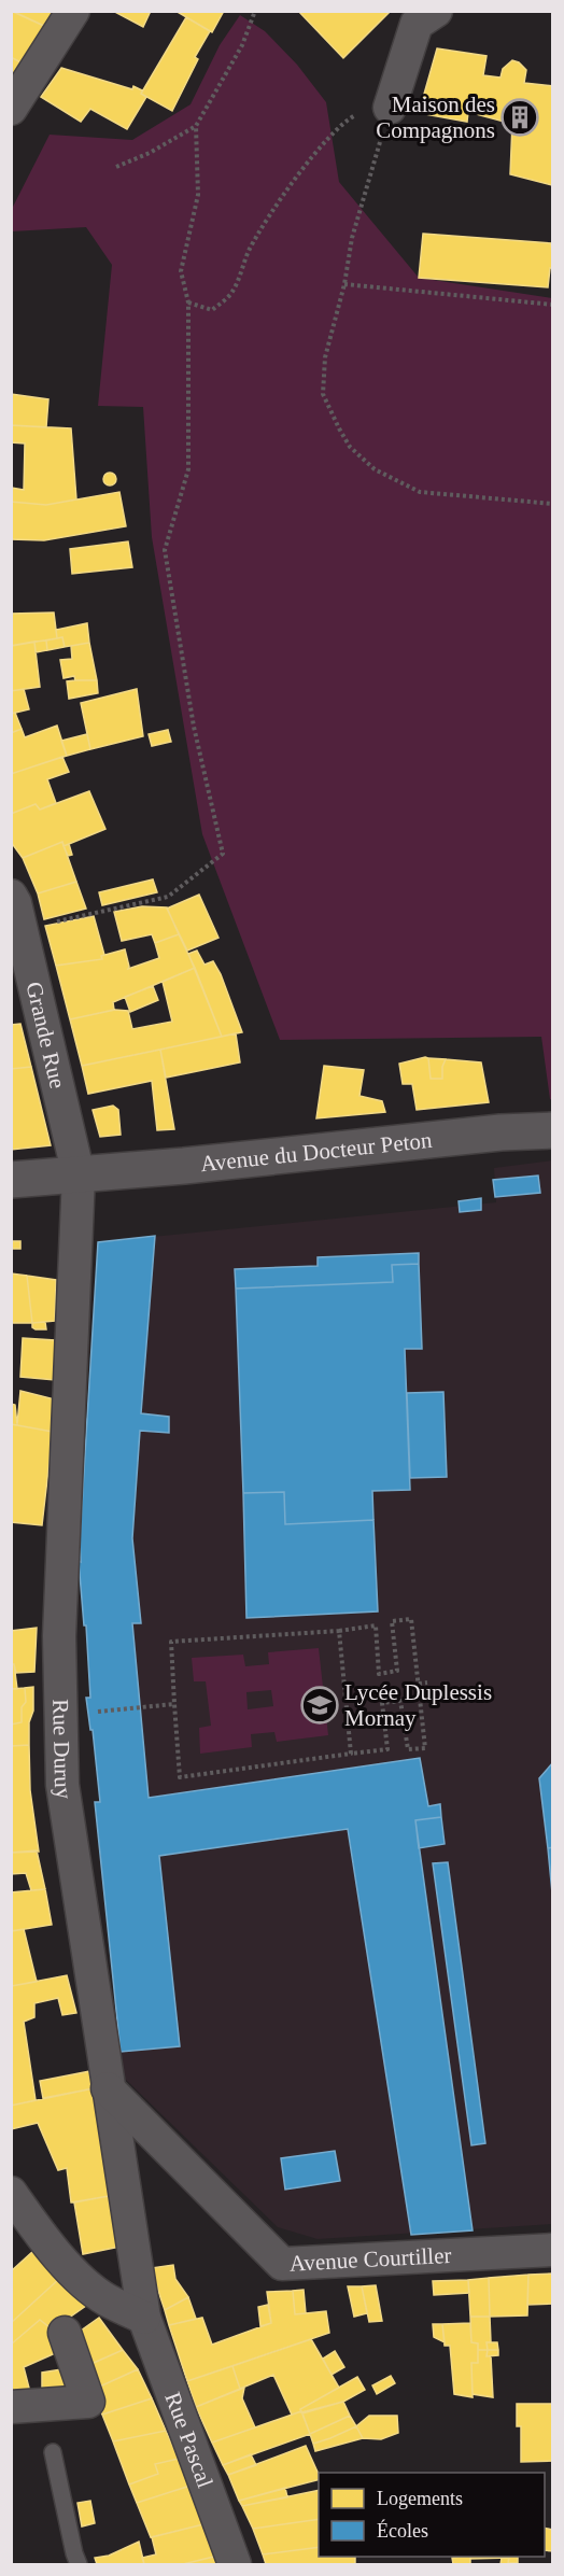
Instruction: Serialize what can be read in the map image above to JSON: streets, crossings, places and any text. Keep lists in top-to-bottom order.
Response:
{
  "streets": {
    "street": [
      "Grande Rue",
      "Avenue du Docteur Peton",
      "Rue Duruy",
      "Avenue Courtiller",
      "Rue Pascal"
    ]
  },
  "crossings": [
    ["Grande Rue", "Avenue du Docteur Peton"],
    ["Grande Rue", "Rue Duruy"],
    ["Avenue du Docteur Peton", "Rue Duruy"],
    ["Rue Duruy", "Avenue Courtiller"],
    ["Rue Duruy", "Rue Pascal"]
  ],
  "places": {
    "building": ["Maison des Compagnons"],
    "school or university": ["Lycée Duplessis Mornay"]
  },
  "legend": ["Logements", "Écoles"]
}
